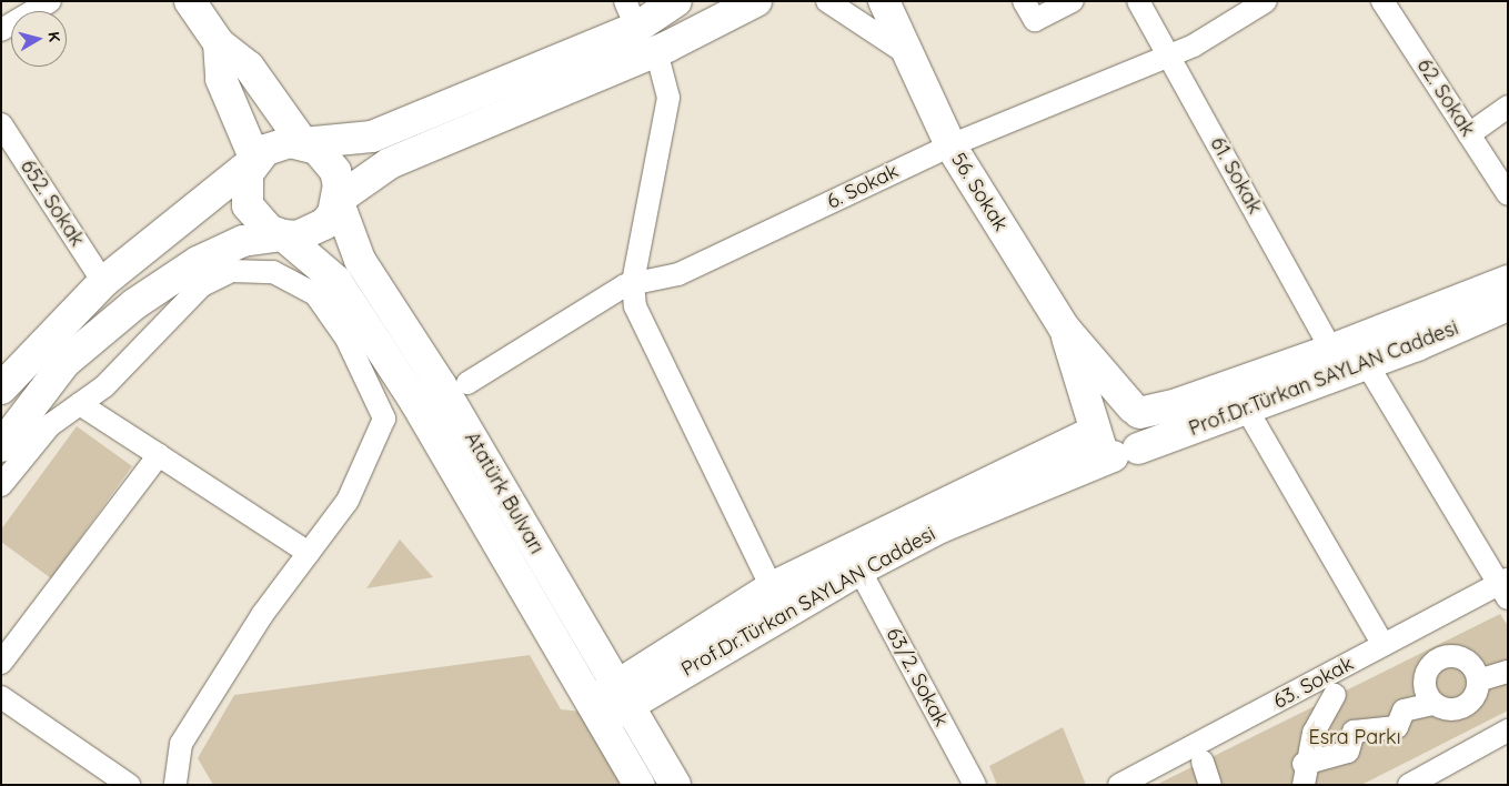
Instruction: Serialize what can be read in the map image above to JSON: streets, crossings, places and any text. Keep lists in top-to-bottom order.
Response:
{
  "streets": {
    "street": [
      "62. Sokak",
      "61. Sokak",
      "6. Sokak",
      "56. Sokak",
      "652. Sokak",
      "Prof.Dr.Türkan SAYLAN Caddesi",
      "Atatürk Bulvarı",
      "63/2. Sokak",
      "63. Sokak"
    ]
  },
  "crossings": [
    ["61. Sokak", "6. Sokak"],
    ["61. Sokak", "Prof.Dr.Türkan SAYLAN Caddesi"],
    ["6. Sokak", "56. Sokak"],
    ["Prof.Dr.Türkan SAYLAN Caddesi", "Atatürk Bulvarı"],
    ["Prof.Dr.Türkan SAYLAN Caddesi", "63/2. Sokak"]
  ],
  "parks": ["Esra Parkı"],
  "north": "right"
}
